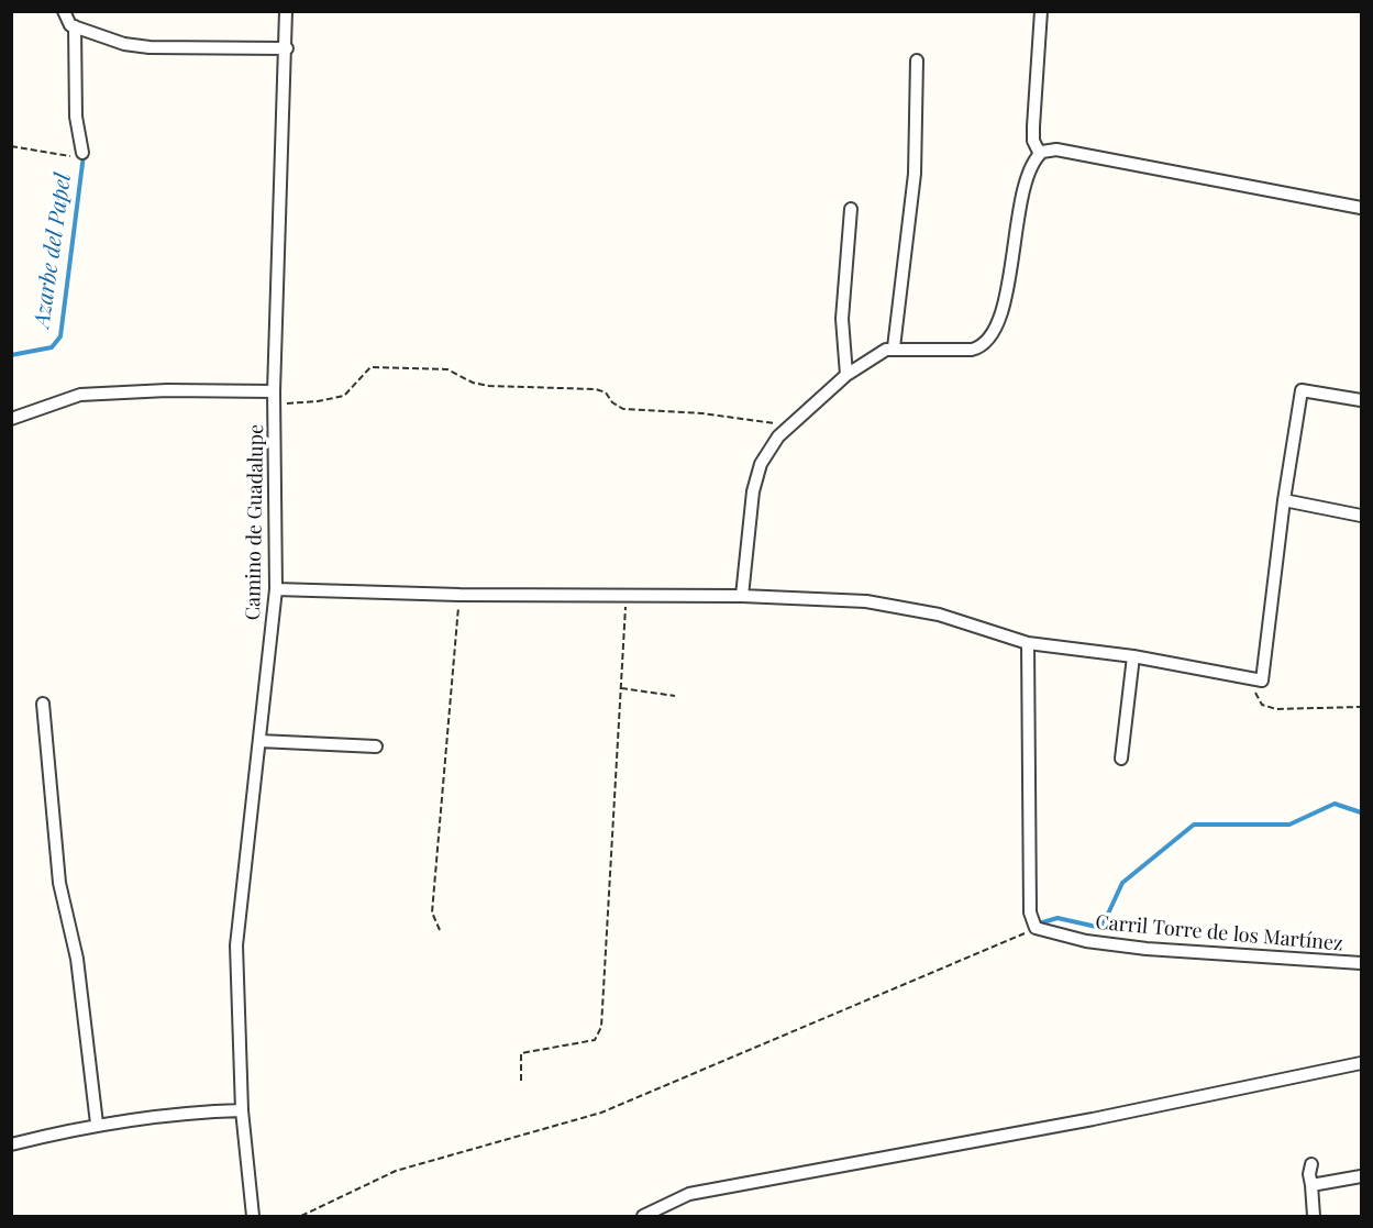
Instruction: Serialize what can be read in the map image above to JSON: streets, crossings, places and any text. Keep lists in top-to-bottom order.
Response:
{
  "streets": {
    "street": ["Camino de Guadalupe", "Carril Torre de los Martínez"]
  },
  "water": ["Azarbe del Papel"]
}
